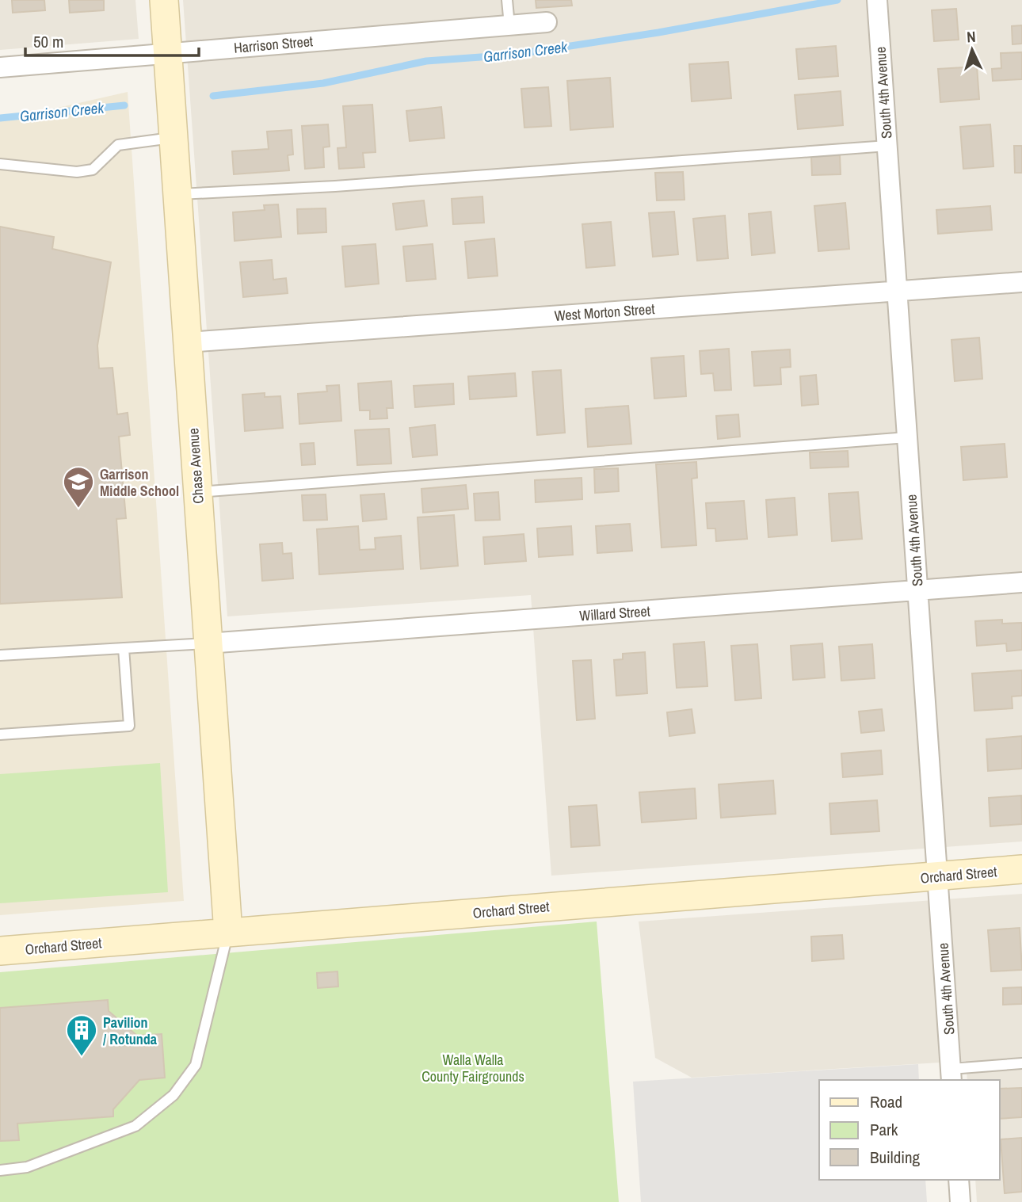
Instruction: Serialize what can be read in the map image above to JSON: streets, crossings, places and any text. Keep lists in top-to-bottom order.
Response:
{
  "streets": {
    "street": [
      "Harrison Street",
      "South 4th Avenue",
      "West Morton Street",
      "Chase Avenue",
      "Willard Street",
      "Orchard Street"
    ]
  },
  "crossings": [
    ["Harrison Street", "Chase Avenue"],
    ["South 4th Avenue", "West Morton Street"],
    ["South 4th Avenue", "Willard Street"],
    ["South 4th Avenue", "Orchard Street"],
    ["West Morton Street", "Chase Avenue"],
    ["Chase Avenue", "Willard Street"],
    ["Chase Avenue", "Orchard Street"]
  ],
  "water": ["Garrison Creek"],
  "parks": ["Walla Walla County Fairgrounds"],
  "places": {
    "school or university": ["Garrison Middle School"],
    "building": ["Pavilion / Rotunda"]
  },
  "legend": ["Road", "Park", "Building"],
  "scale_bar": "50 m",
  "north": "top"
}
